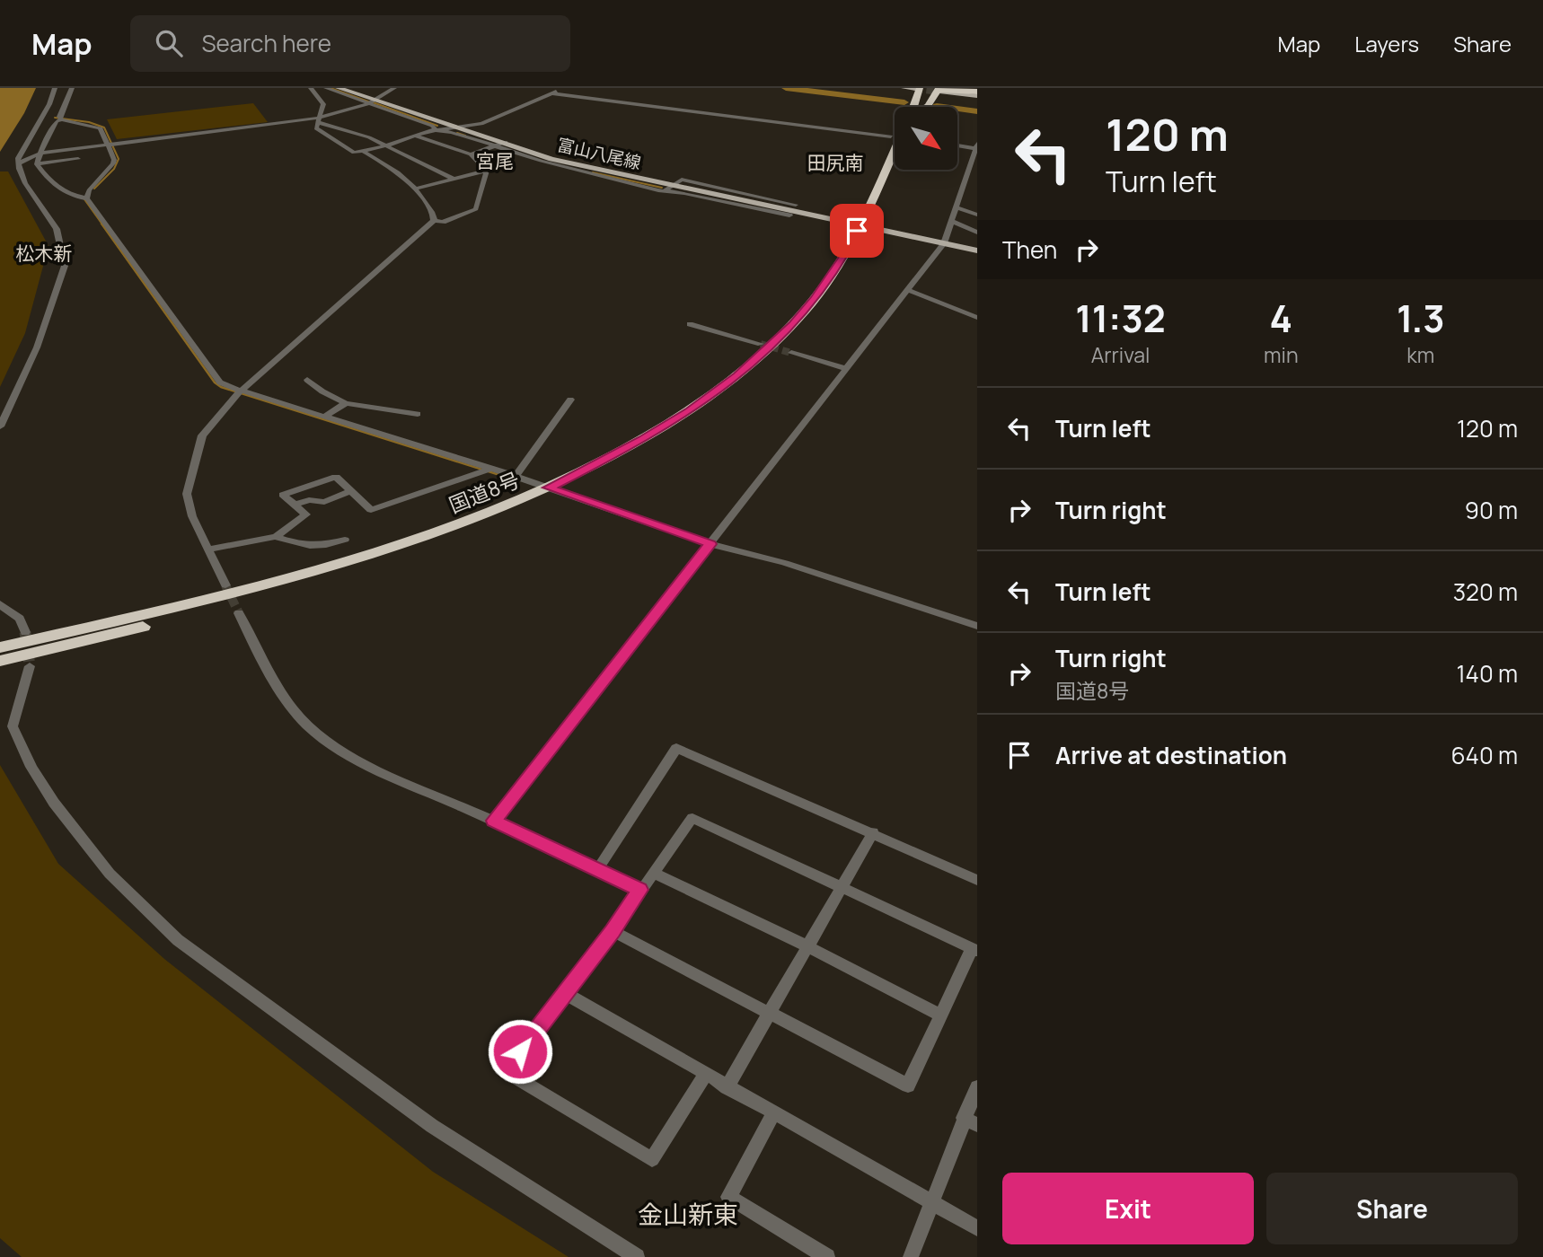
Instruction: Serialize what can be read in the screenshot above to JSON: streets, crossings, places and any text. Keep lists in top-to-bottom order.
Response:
{
  "streets": {
    "highway": ["国道8号"],
    "main road": ["富山八尾線"]
  },
  "crossings": [
    ["富山八尾線", "国道8号"]
  ],
  "districts": [
    "宮尾",
    "田尻南",
    "松木新",
    "金山新東"
  ],
  "north": "bottom right",
  "page": {
    "header": "Map",
    "search": "Search here",
    "nav": ["Map", "Layers", "Share"],
    "turn": ["120 m", "Turn left"],
    "then": "Then",
    "eta": [
      "11:32",
      "Arrival",
      "4",
      "min",
      "1.3",
      "km"
    ],
    "list": [
      {
        "name": "Turn left",
        "value": "120 m"
      },
      {
        "name": "Turn right",
        "value": "90 m"
      },
      {
        "name": "Turn left",
        "value": "320 m"
      },
      {
        "name": "Turn right",
        "note": "国道8号",
        "value": "140 m"
      },
      {
        "name": "Arrive at destination",
        "value": "640 m"
      }
    ],
    "buttons": ["Exit", "Share"]
  }
}
